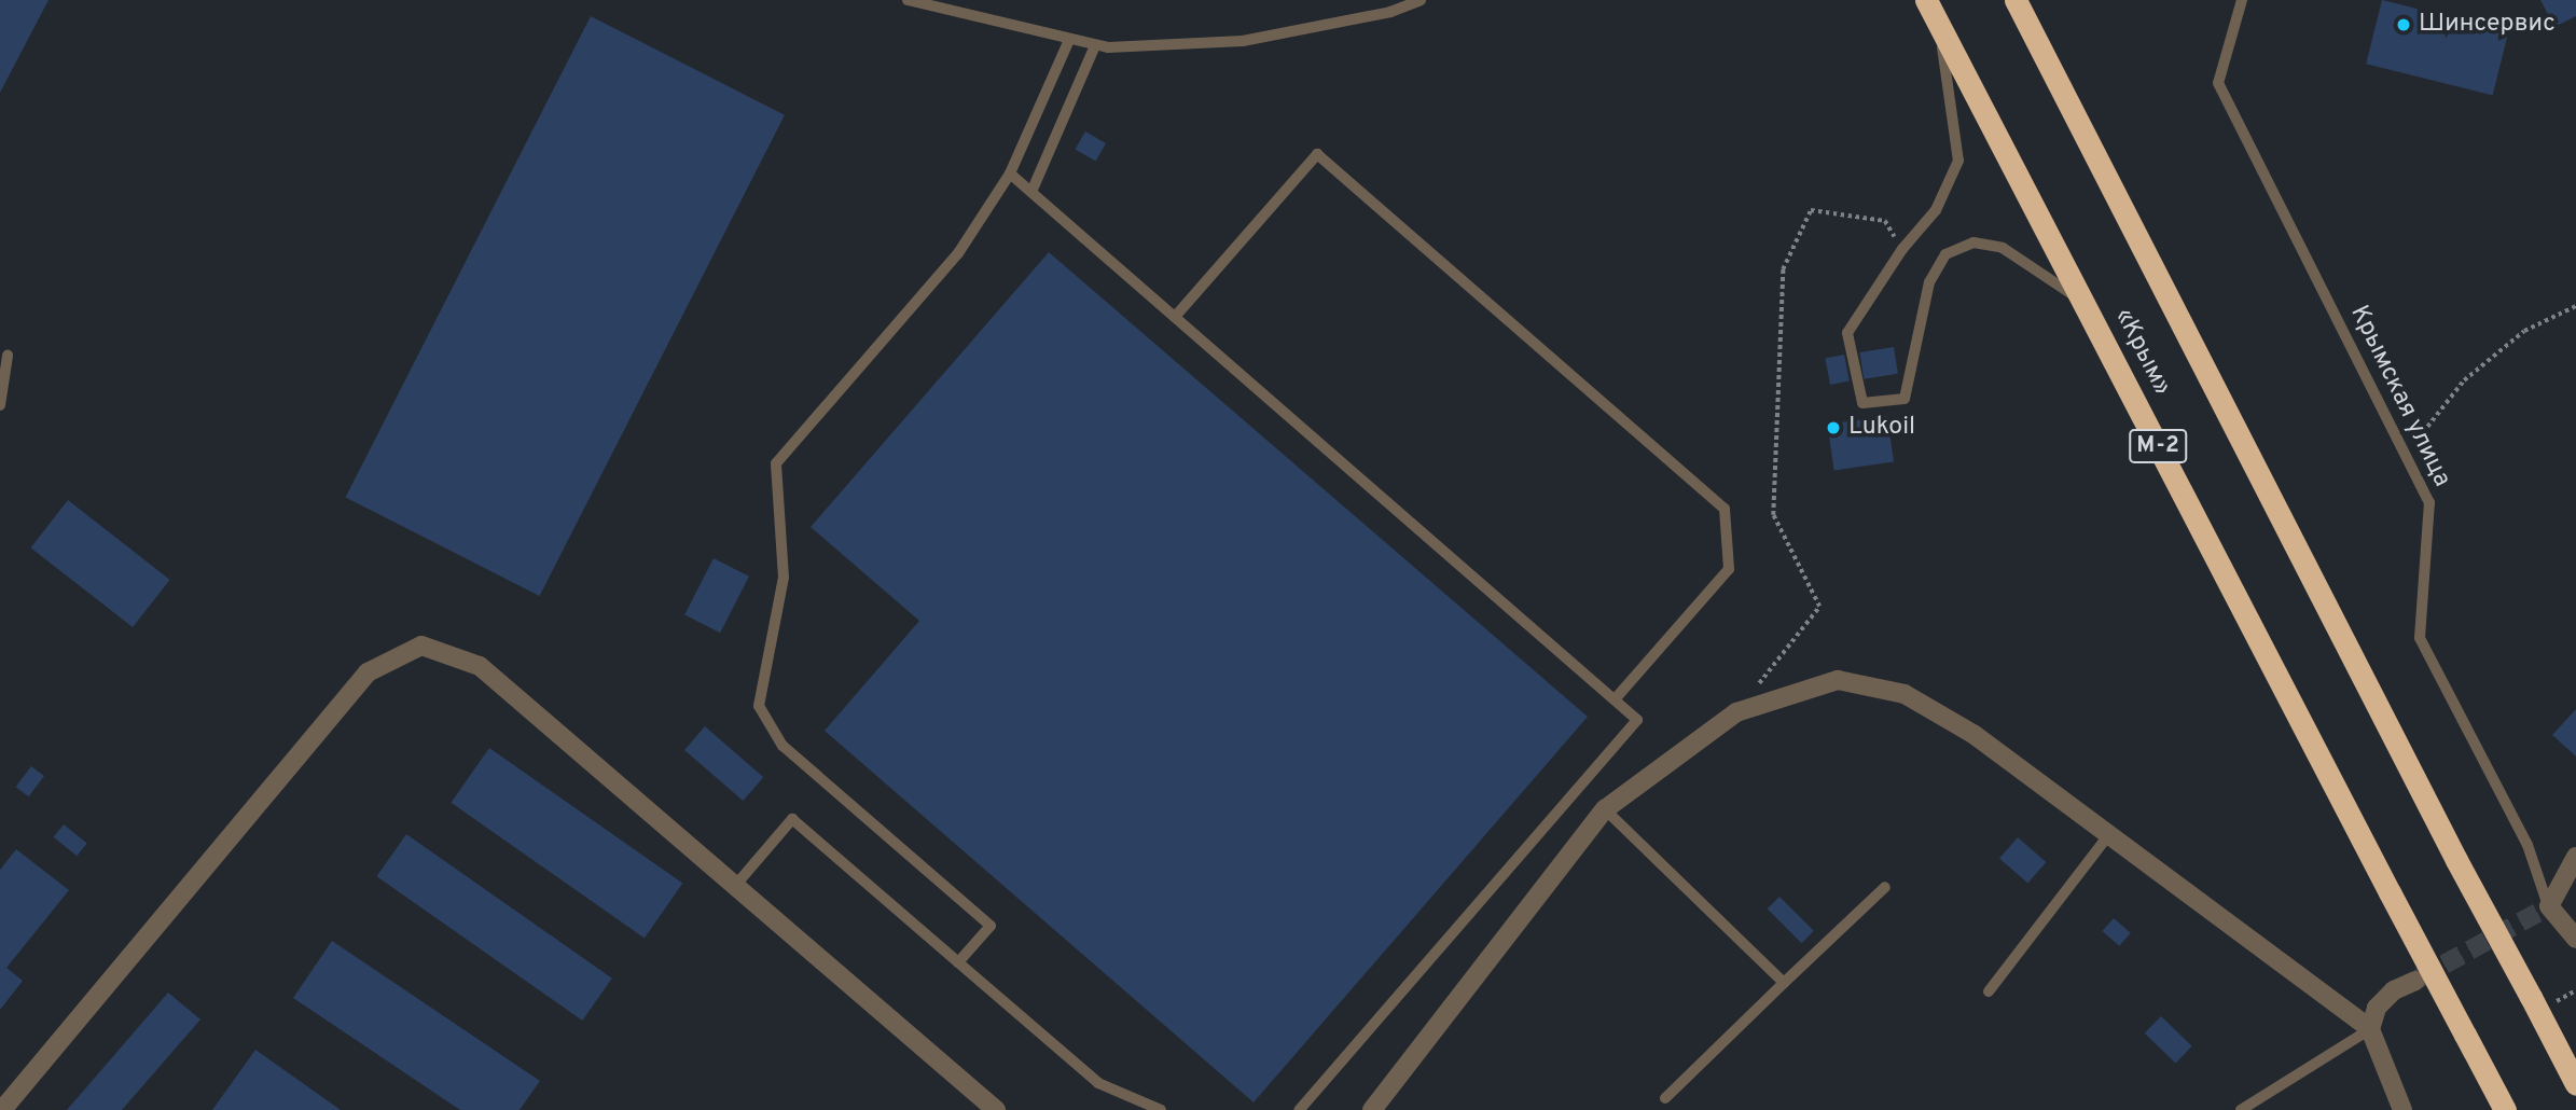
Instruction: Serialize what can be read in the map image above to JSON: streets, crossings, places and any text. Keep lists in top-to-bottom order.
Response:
{
  "streets": {
    "highway": ["«Крым»", "М-2"],
    "lane": ["Крымская улица"]
  },
  "places": ["Шинсервис", "Lukoil"]
}
